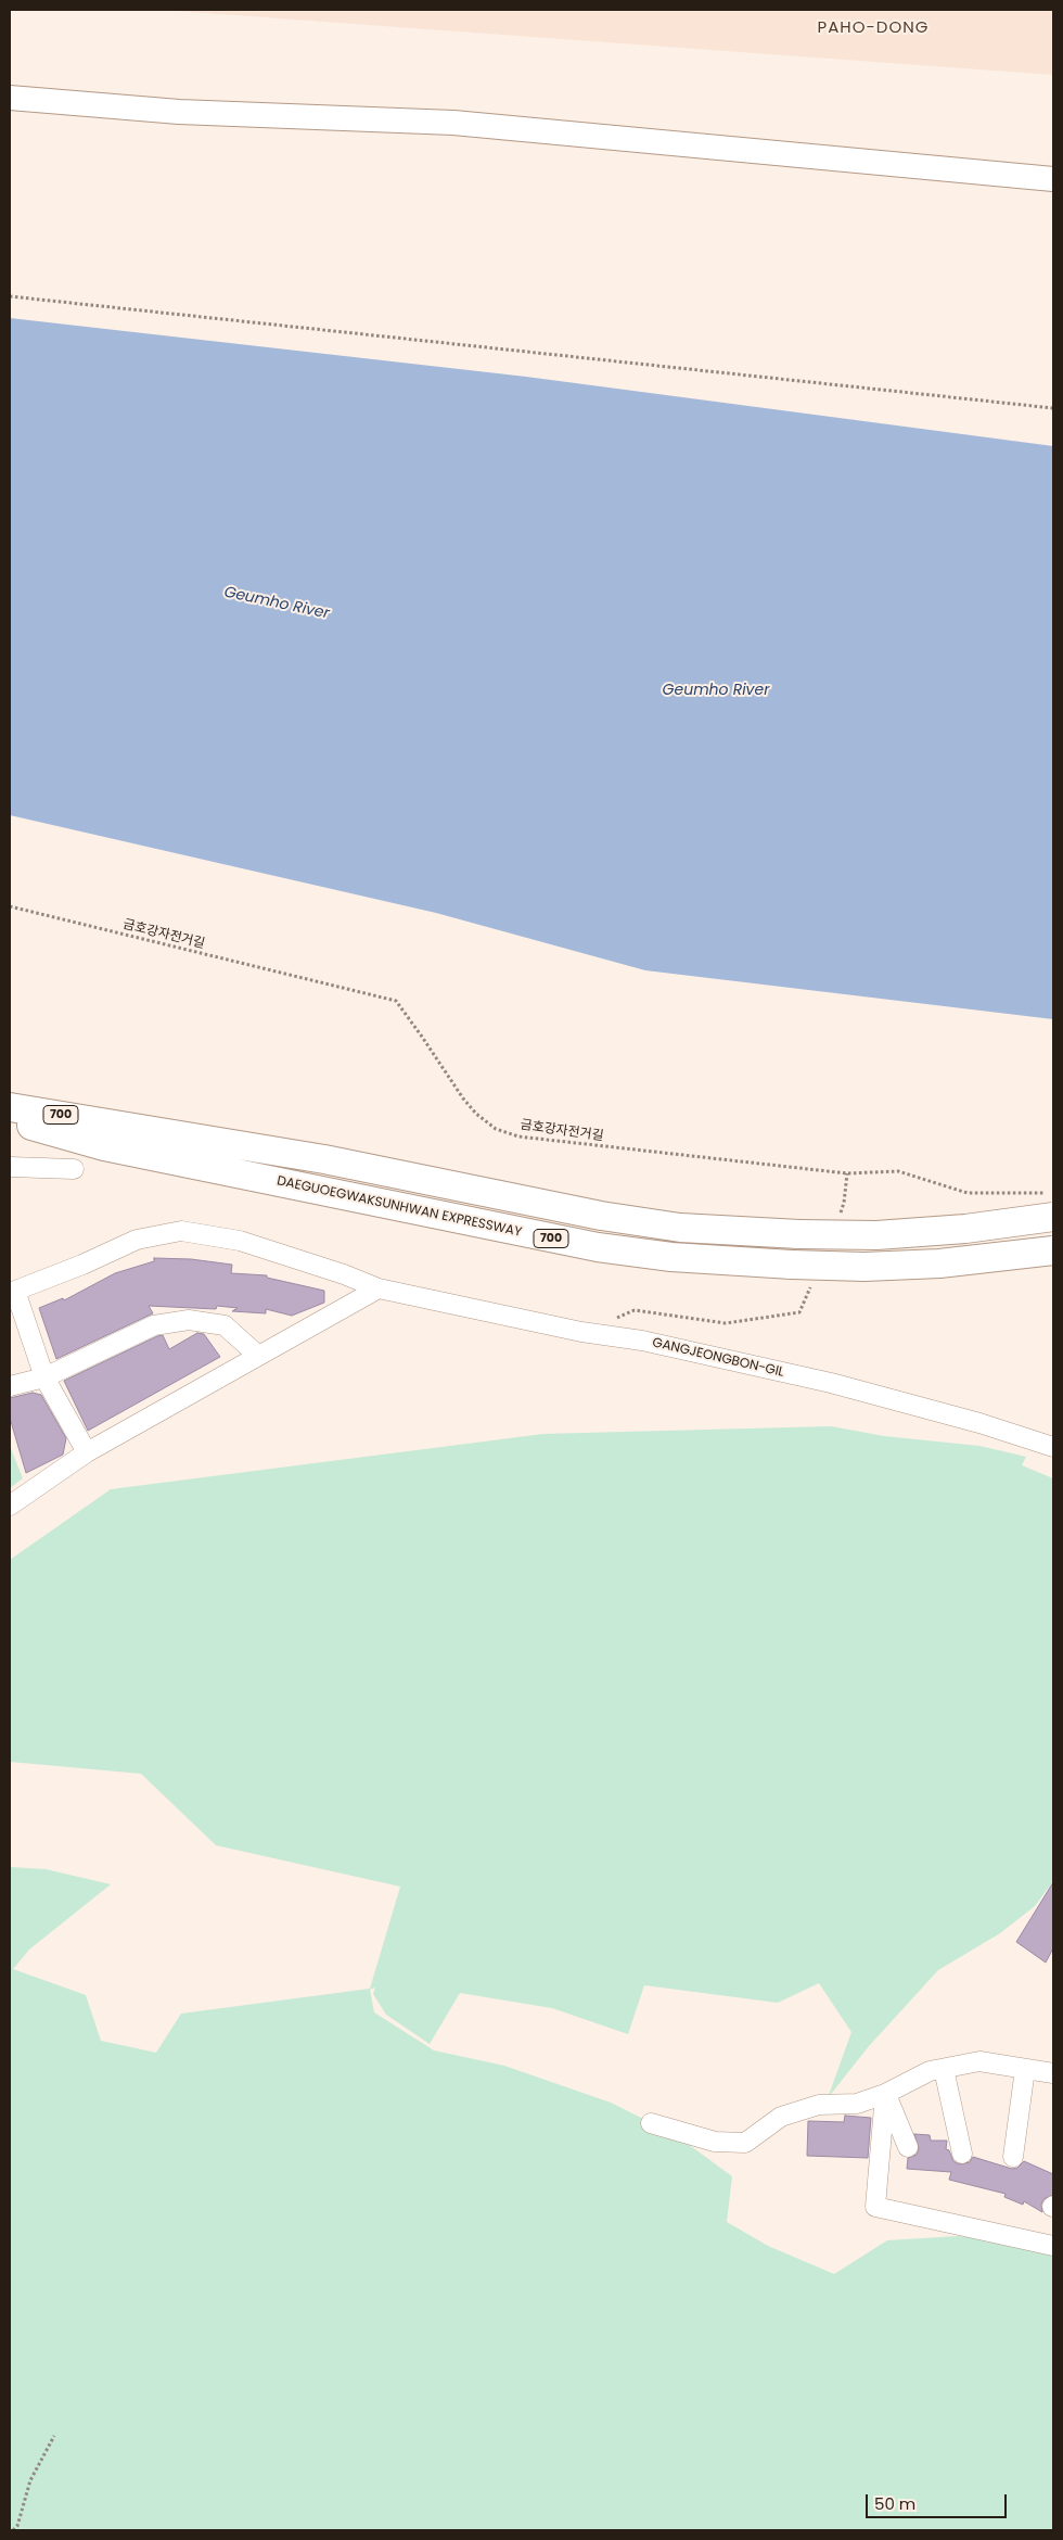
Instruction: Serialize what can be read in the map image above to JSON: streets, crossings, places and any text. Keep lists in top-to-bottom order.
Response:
{
  "streets": {
    "highway": ["700", "DAEGUOEGWAKSUNHWAN EXPRESSWAY"],
    "street": ["GANGJEONGBON-GIL"],
    "path": ["금호강자전거길"]
  },
  "districts": ["PAHO-DONG"],
  "water": ["Geumho River"],
  "scale_bar": "50 m"
}
